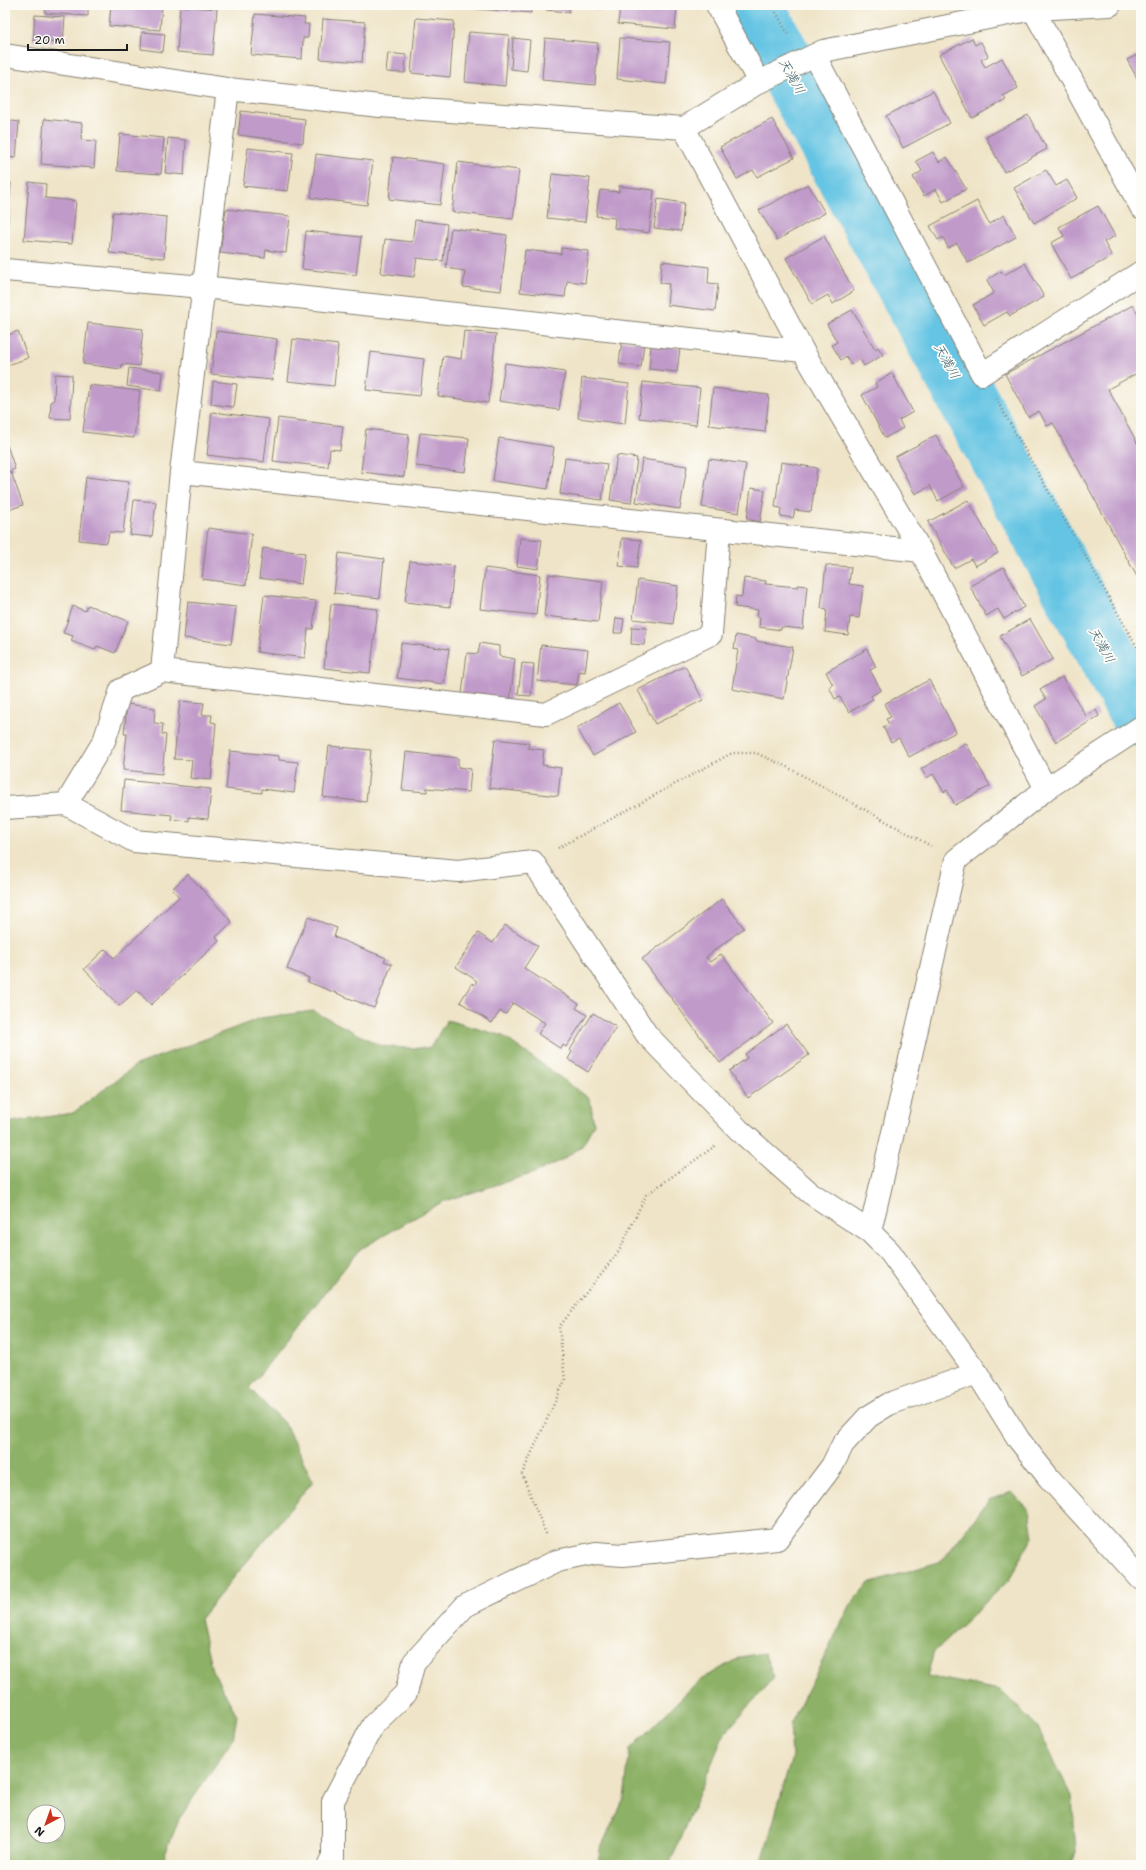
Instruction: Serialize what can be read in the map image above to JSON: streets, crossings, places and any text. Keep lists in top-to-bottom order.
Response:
{
  "water": ["天満川"],
  "scale_bar": "20 m",
  "north": "bottom left"
}
